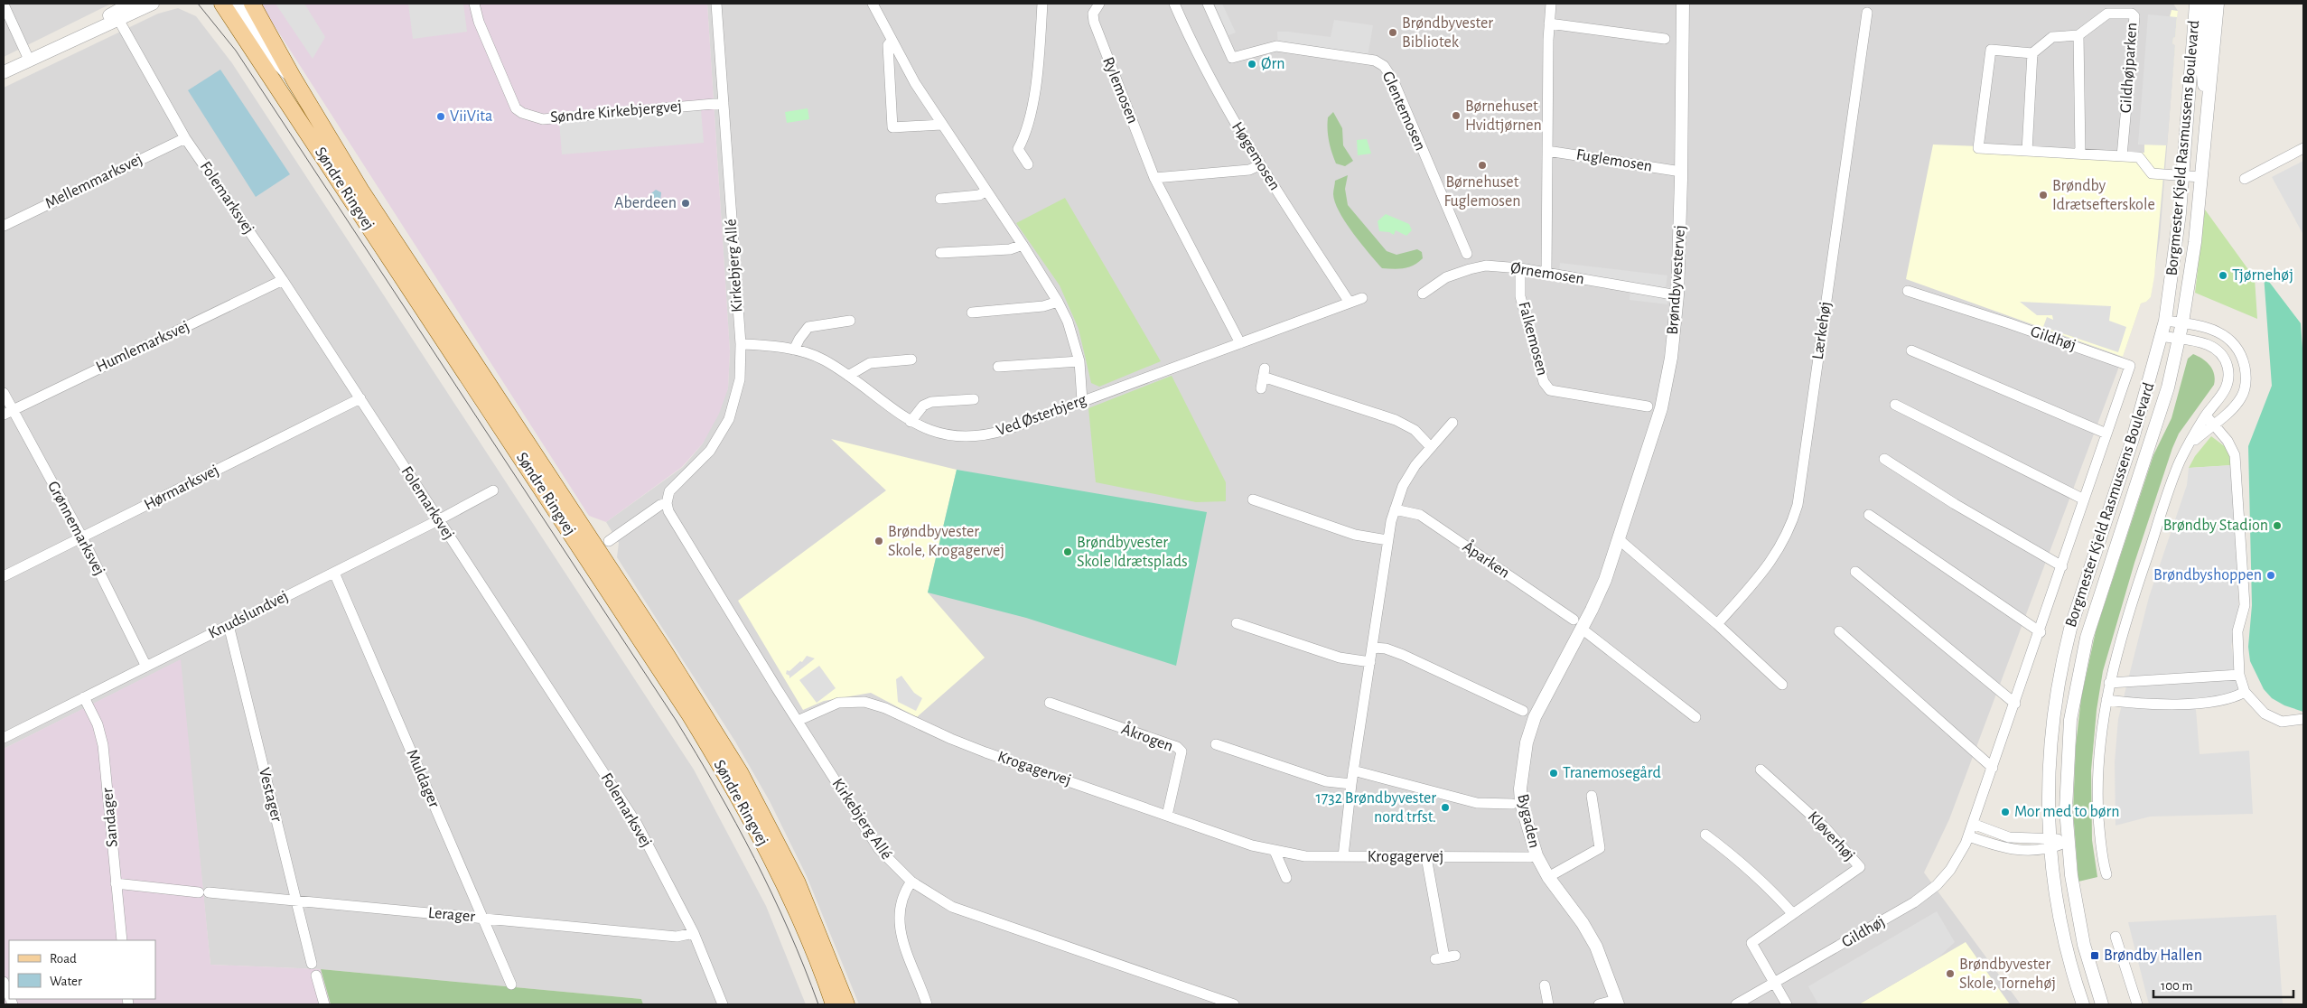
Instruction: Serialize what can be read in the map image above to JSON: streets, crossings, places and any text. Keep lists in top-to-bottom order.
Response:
{
  "streets": {
    "main road": ["Søndre Ringvej"],
    "street": [
      "Gildhøjparken",
      "Rylemosen",
      "Glentemosen",
      "Søndre Kirkebjergvej",
      "Borgmester Kjeld Rasmussens Boulevard",
      "Høgemosen",
      "Fuglemosen",
      "Mellemmarksvej",
      "Folemarksvej",
      "Kirkebjerg Allé",
      "Ørnemosen",
      "Brøndbyvestervej",
      "Lærkehøj",
      "Falkemosen",
      "Gildhøj",
      "Humlemarksvej",
      "Ved Østerbjerg",
      "Hørmarksvej",
      "Grønnemarksvej",
      "Åparken",
      "Knudslundvej",
      "Åkrogen",
      "Krogagervej",
      "Muldager",
      "Vestager",
      "Sandager",
      "Bygaden",
      "Kløverhøj",
      "Lerager"
    ]
  },
  "crossings": [
    ["Rylemosen", "Ved Østerbjerg"],
    ["Søndre Kirkebjergvej", "Kirkebjerg Allé"],
    ["Fuglemosen", "Brøndbyvestervej"],
    ["Mellemmarksvej", "Folemarksvej"],
    ["Folemarksvej", "Humlemarksvej"],
    ["Folemarksvej", "Hørmarksvej"],
    ["Folemarksvej", "Knudslundvej"],
    ["Folemarksvej", "Lerager"],
    ["Kirkebjerg Allé", "Ved Østerbjerg"],
    ["Kirkebjerg Allé", "Krogagervej"],
    ["Ørnemosen", "Brøndbyvestervej"],
    ["Ørnemosen", "Falkemosen"],
    ["Brøndbyvestervej", "Bygaden"],
    ["Gildhøj", "Kløverhøj"],
    ["Humlemarksvej", "Grønnemarksvej"],
    ["Hørmarksvej", "Grønnemarksvej"],
    ["Grønnemarksvej", "Knudslundvej"],
    ["Åparken", "Bygaden"],
    ["Knudslundvej", "Muldager"],
    ["Knudslundvej", "Vestager"],
    ["Knudslundvej", "Sandager"],
    ["Åkrogen", "Krogagervej"],
    ["Krogagervej", "Bygaden"],
    ["Muldager", "Lerager"],
    ["Vestager", "Lerager"],
    ["Sandager", "Lerager"]
  ],
  "places": {
    "other": [
      "Brøndbyvester Bibliotek",
      "Ørn",
      "Børnehuset Hvidtjørnen",
      "ViiVita",
      "Børnehuset Fuglemosen",
      "Brøndby Idrætsefterskole",
      "Aberdeen",
      "Tjørnehøj",
      "Brøndby Stadion",
      "Brøndbyvester Skole, Krogagervej",
      "Brøndbyvester Skole Idrætsplads",
      "Brøndbyshoppen",
      "Tranemosegård",
      "1732 Brøndbyvester nord trfst.",
      "Mor med to børn",
      "Brøndbyvester Skole, Tornehøj"
    ],
    "transit": ["Brøndby Hallen"]
  },
  "legend": ["Road", "Water"],
  "scale_bar": "100 m"
}
